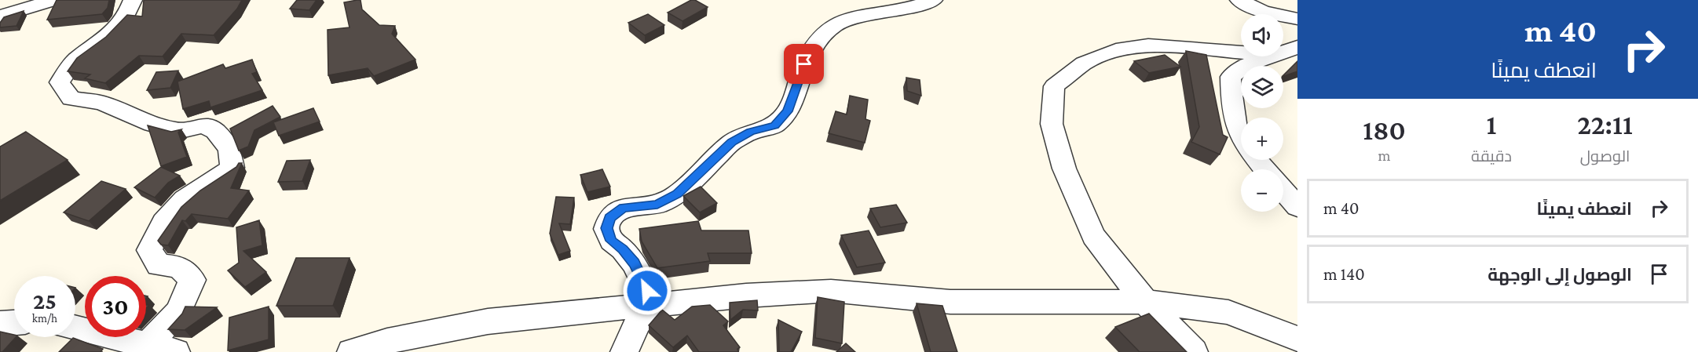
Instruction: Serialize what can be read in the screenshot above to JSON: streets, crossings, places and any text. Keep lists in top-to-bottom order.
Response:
{
  "page": {
    "turn": ["40 m", "انعطف يمينًا"],
    "map_buttons": ["+", "−"],
    "eta": [
      "22:11",
      "الوصول",
      "1",
      "دقيقة",
      "180",
      "m"
    ],
    "list": [
      {
        "name": "انعطف يمينًا",
        "value": "40 m"
      },
      {
        "name": "الوصول إلى الوجهة",
        "value": "140 m"
      }
    ],
    "speed": "25 km/h",
    "limit": "30"
  }
}
